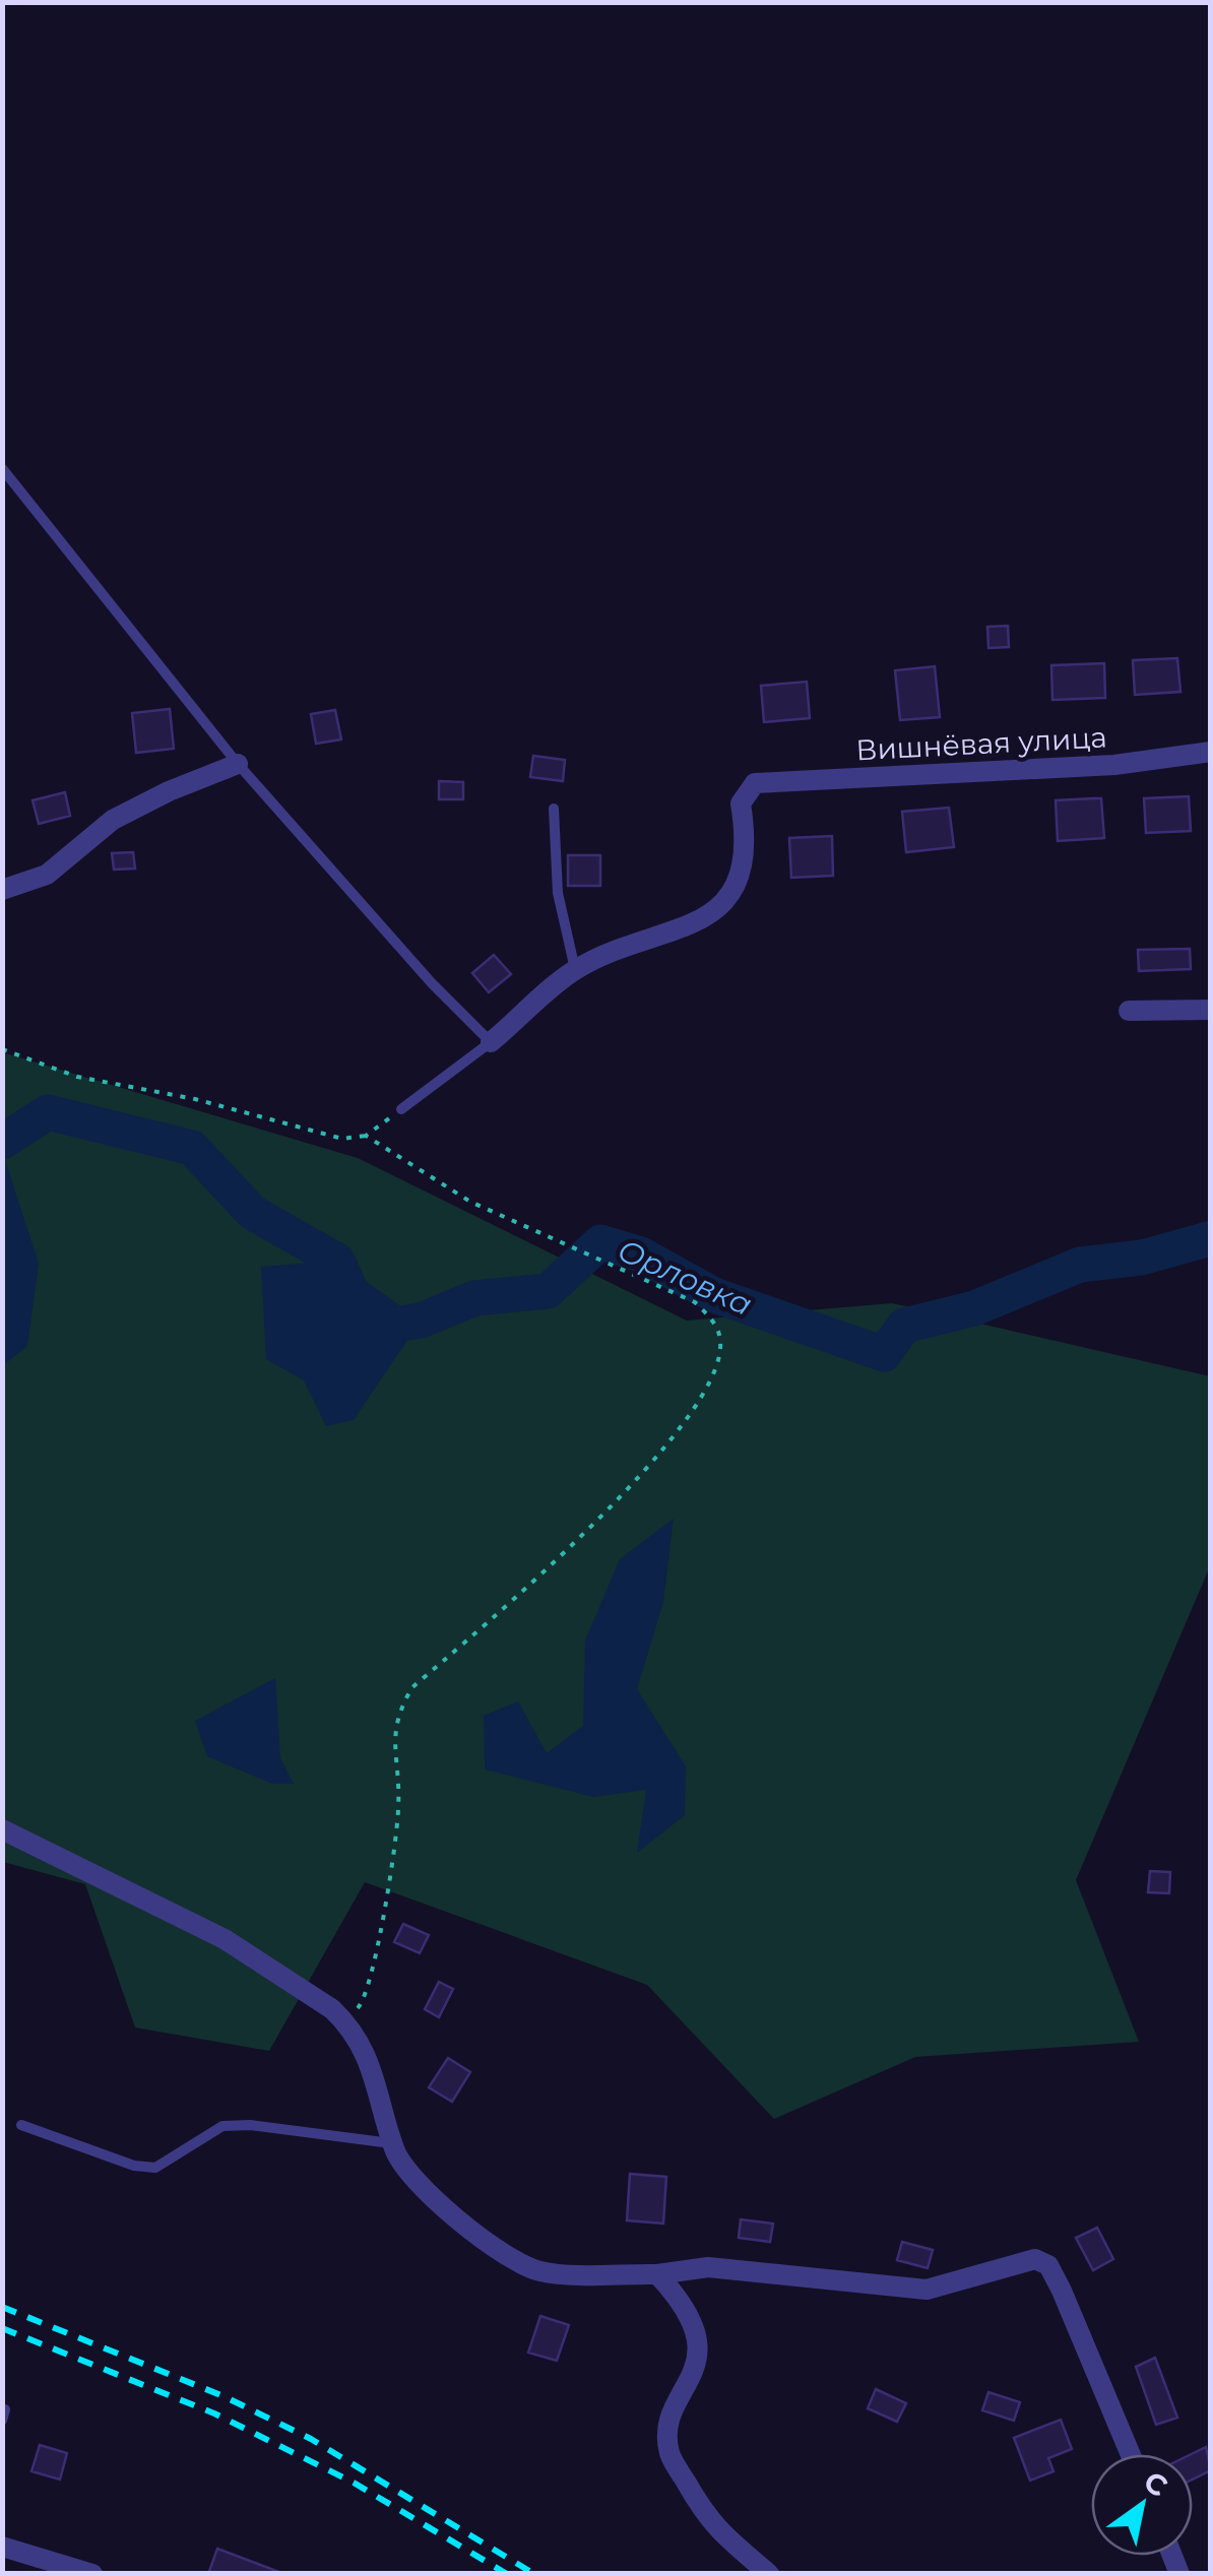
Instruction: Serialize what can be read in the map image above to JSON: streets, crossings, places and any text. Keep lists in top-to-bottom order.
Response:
{
  "streets": {
    "street": ["Вишнёвая улица"]
  },
  "water": ["Орловка"],
  "north": "top right"
}
